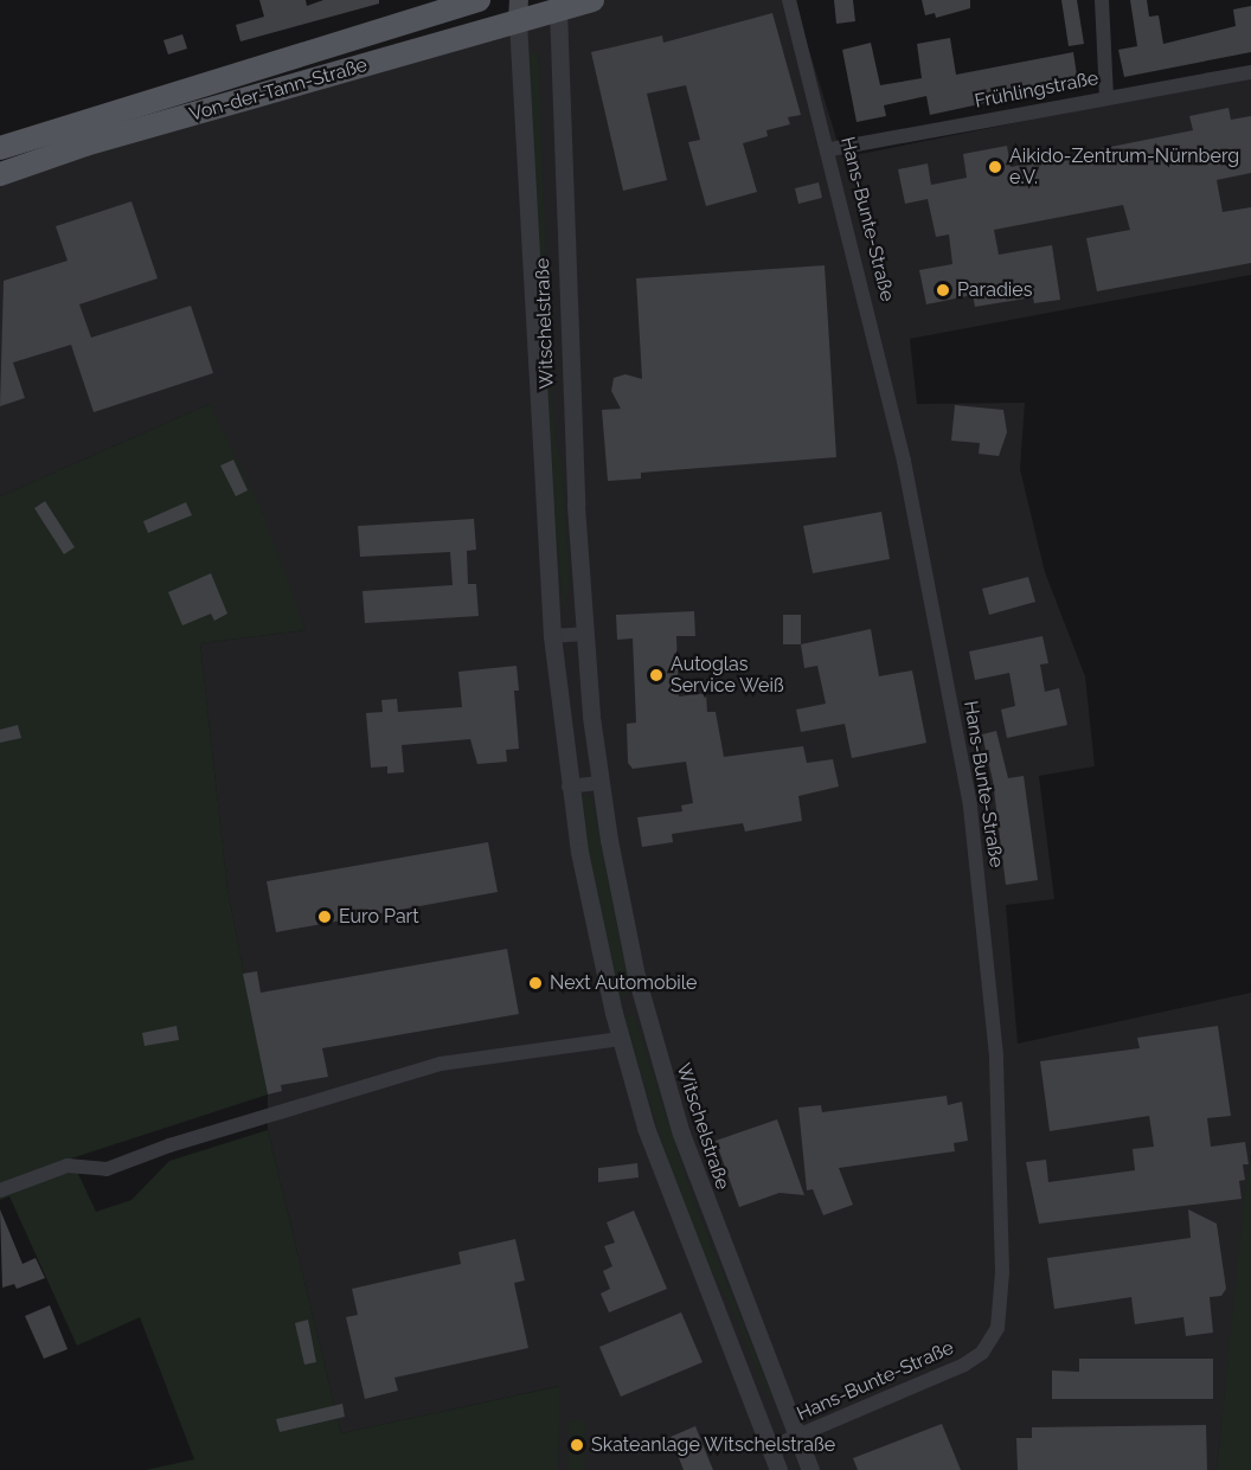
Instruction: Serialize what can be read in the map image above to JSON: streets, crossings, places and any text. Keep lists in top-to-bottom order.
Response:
{
  "streets": {
    "main road": ["Von-der-Tann-Straße"],
    "street": ["Frühlingstraße", "Hans-Bunte-Straße", "Witschelstraße"]
  },
  "crossings": [
    ["Von-der-Tann-Straße", "Witschelstraße"],
    ["Frühlingstraße", "Hans-Bunte-Straße"],
    ["Hans-Bunte-Straße", "Witschelstraße"]
  ],
  "places": [
    "Aikido-Zentrum-Nürnberg e.V.",
    "Paradies",
    "Autoglas Service Weiß",
    "Euro Part",
    "Next Automobile",
    "Skateanlage Witschelstraße"
  ]
}
